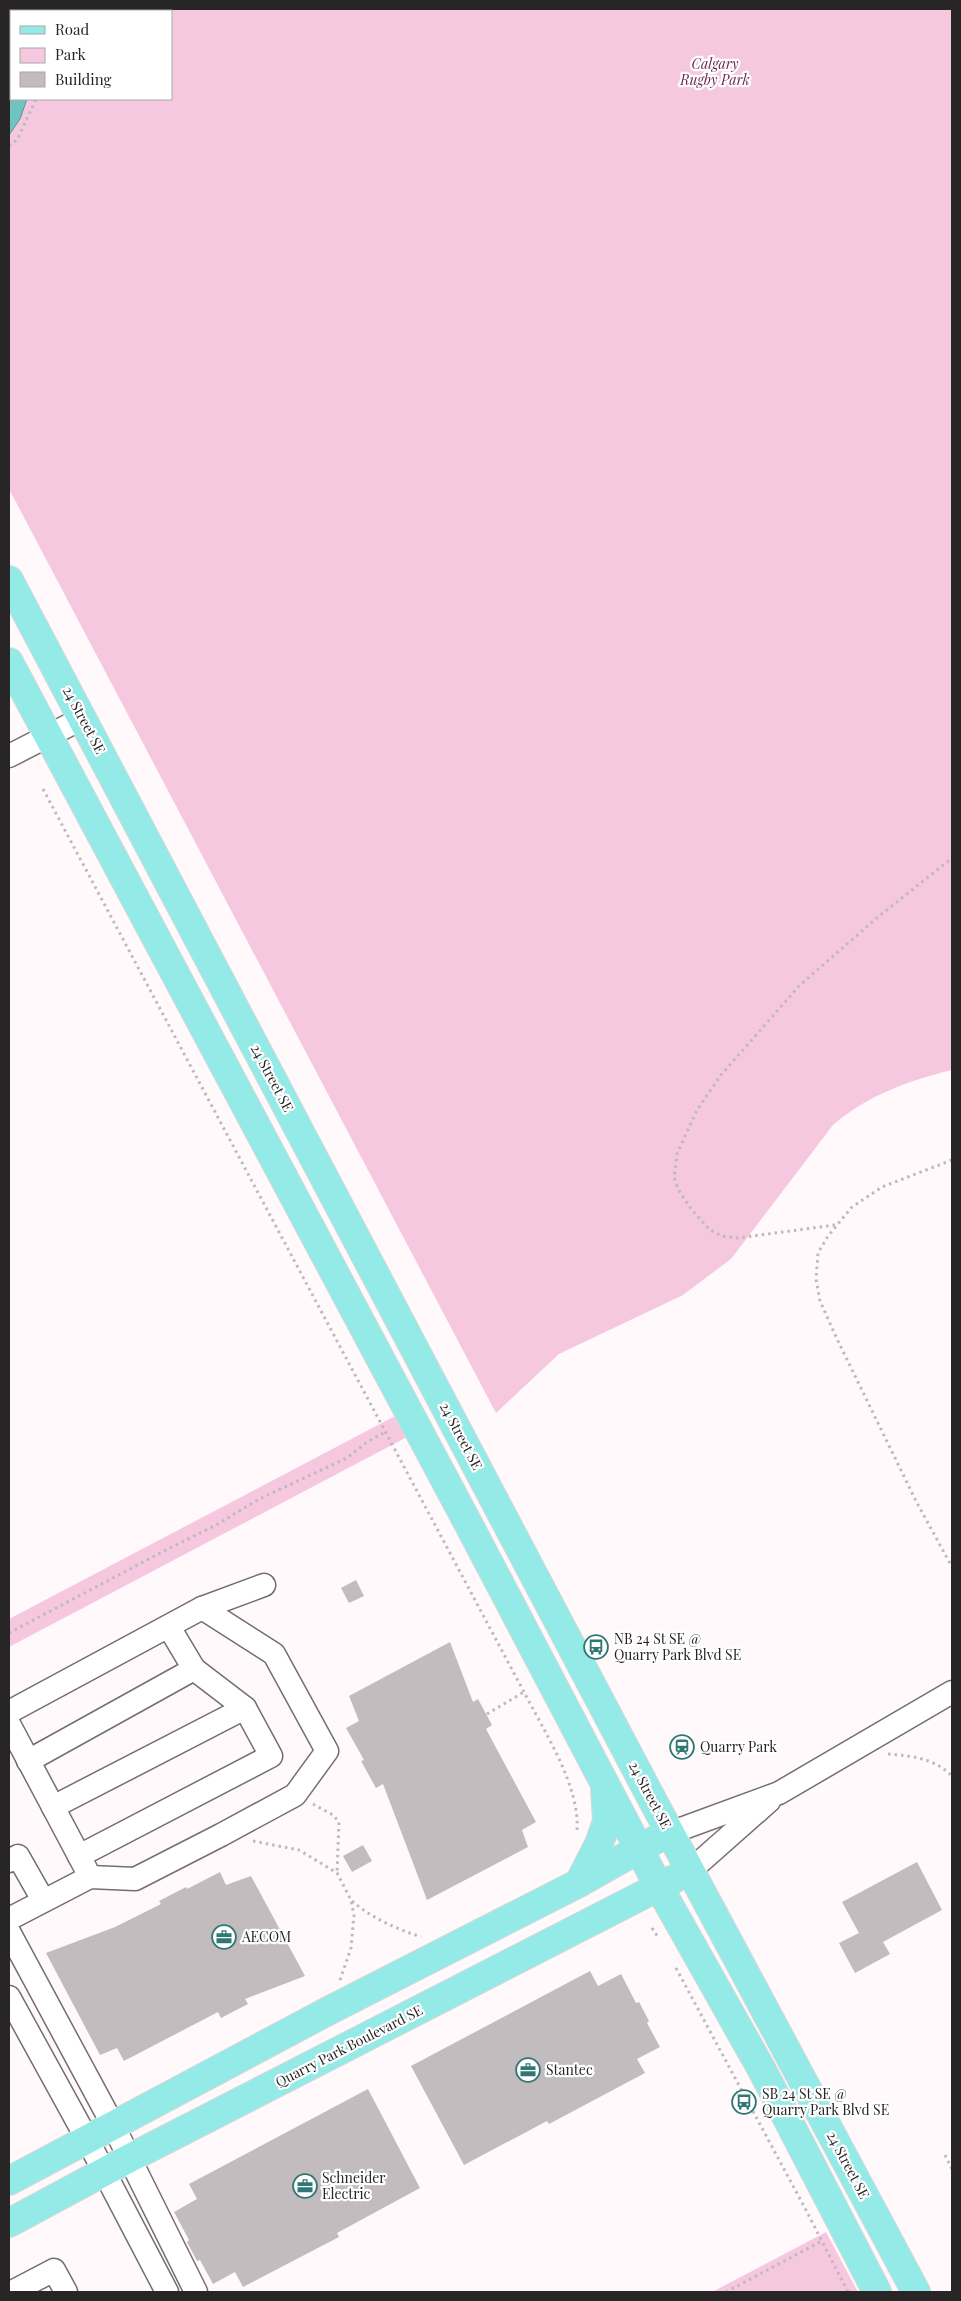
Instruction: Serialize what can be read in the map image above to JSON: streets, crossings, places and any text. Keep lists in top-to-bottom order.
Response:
{
  "streets": {
    "main road": ["24 Street SE", "Quarry Park Boulevard SE"]
  },
  "crossings": [
    ["24 Street SE", "Quarry Park Boulevard SE"]
  ],
  "parks": ["Calgary Rugby Park"],
  "places": {
    "bus stop": ["NB 24 St SE @ Quarry Park Blvd SE", "SB 24 St SE @ Quarry Park Blvd SE"],
    "station": ["Quarry Park"],
    "office": ["AECOM", "Stantec", "Schneider Electric"]
  },
  "legend": ["Road", "Park", "Building"]
}
